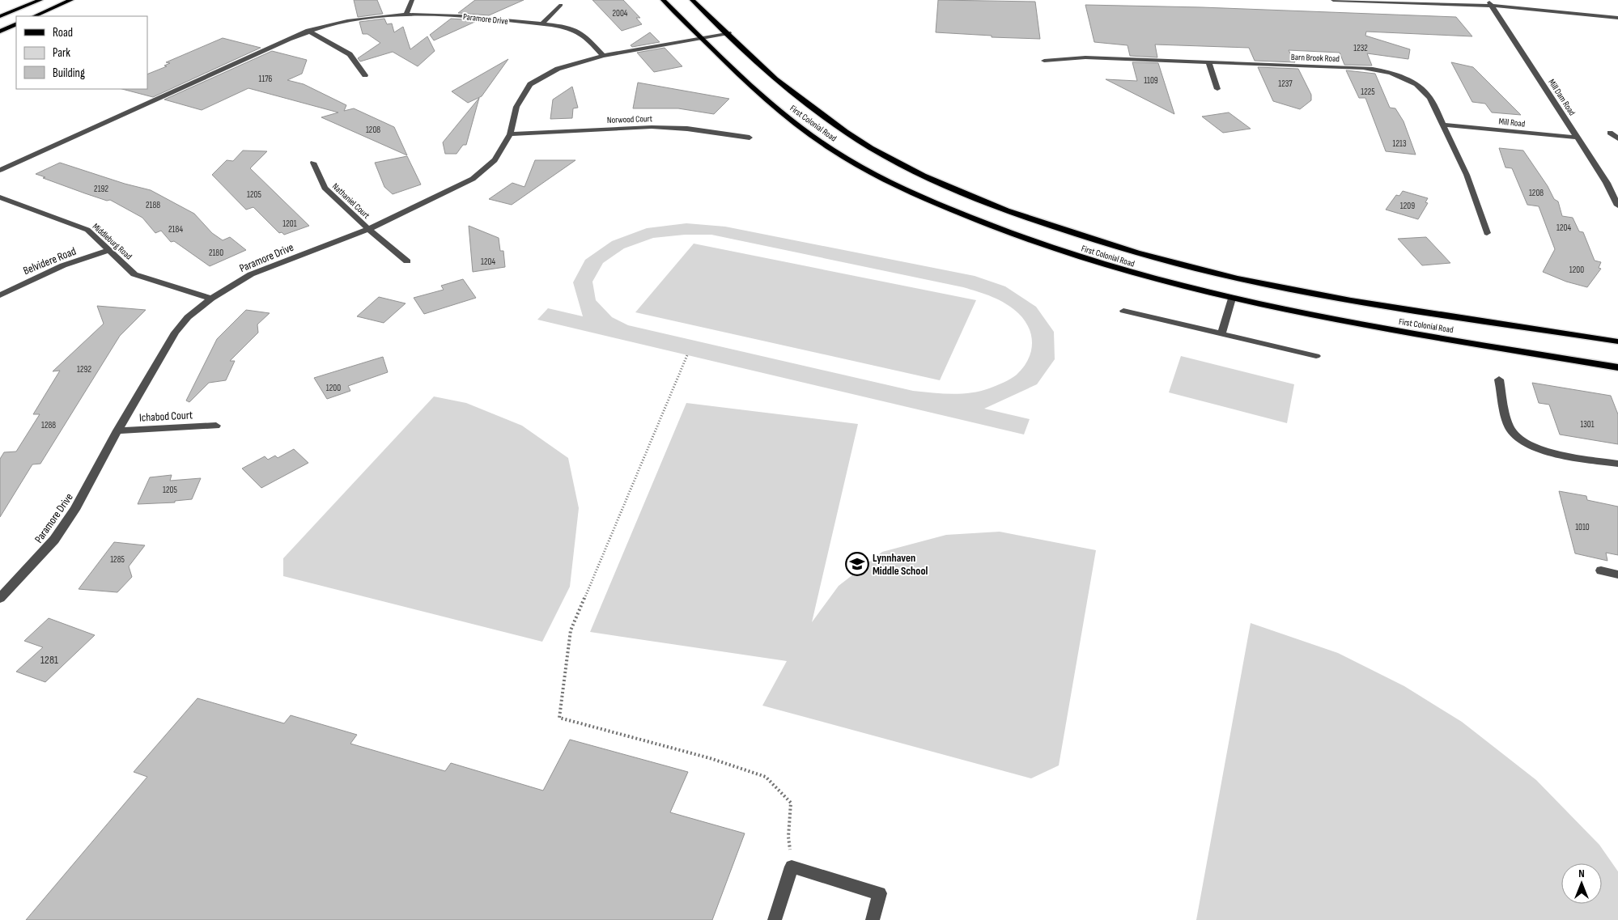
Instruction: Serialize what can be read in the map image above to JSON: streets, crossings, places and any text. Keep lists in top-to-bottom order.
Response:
{
  "streets": {
    "main road": ["First Colonial Road"],
    "street": [
      "Paramore Drive",
      "Barn Brook Road",
      "Mill Dam Road",
      "Norwood Court",
      "Mill Road",
      "Nathaniel Court",
      "Middleburg Road",
      "Belvidere Road",
      "Ichabod Court"
    ]
  },
  "crossings": [
    ["Paramore Drive", "Norwood Court"],
    ["Paramore Drive", "First Colonial Road"],
    ["Paramore Drive", "Nathaniel Court"],
    ["Paramore Drive", "Middleburg Road"],
    ["Paramore Drive", "Ichabod Court"],
    ["Barn Brook Road", "Mill Road"],
    ["Mill Dam Road", "Mill Road"],
    ["Middleburg Road", "Belvidere Road"]
  ],
  "places": {
    "school or university": ["Lynnhaven Middle School"]
  },
  "house_numbers": [
    "2004",
    "1232",
    "1176",
    "1109",
    "1237",
    "1225",
    "1208",
    "1213",
    "2192",
    "1208",
    "1205",
    "2188",
    "1209",
    "1201",
    "1204",
    "2184",
    "2180",
    "1204",
    "1200",
    "1292",
    "1200",
    "1301",
    "1288",
    "1205",
    "1010",
    "1285",
    "1281"
  ],
  "legend": ["Road", "Park", "Building"],
  "north": "top"
}
